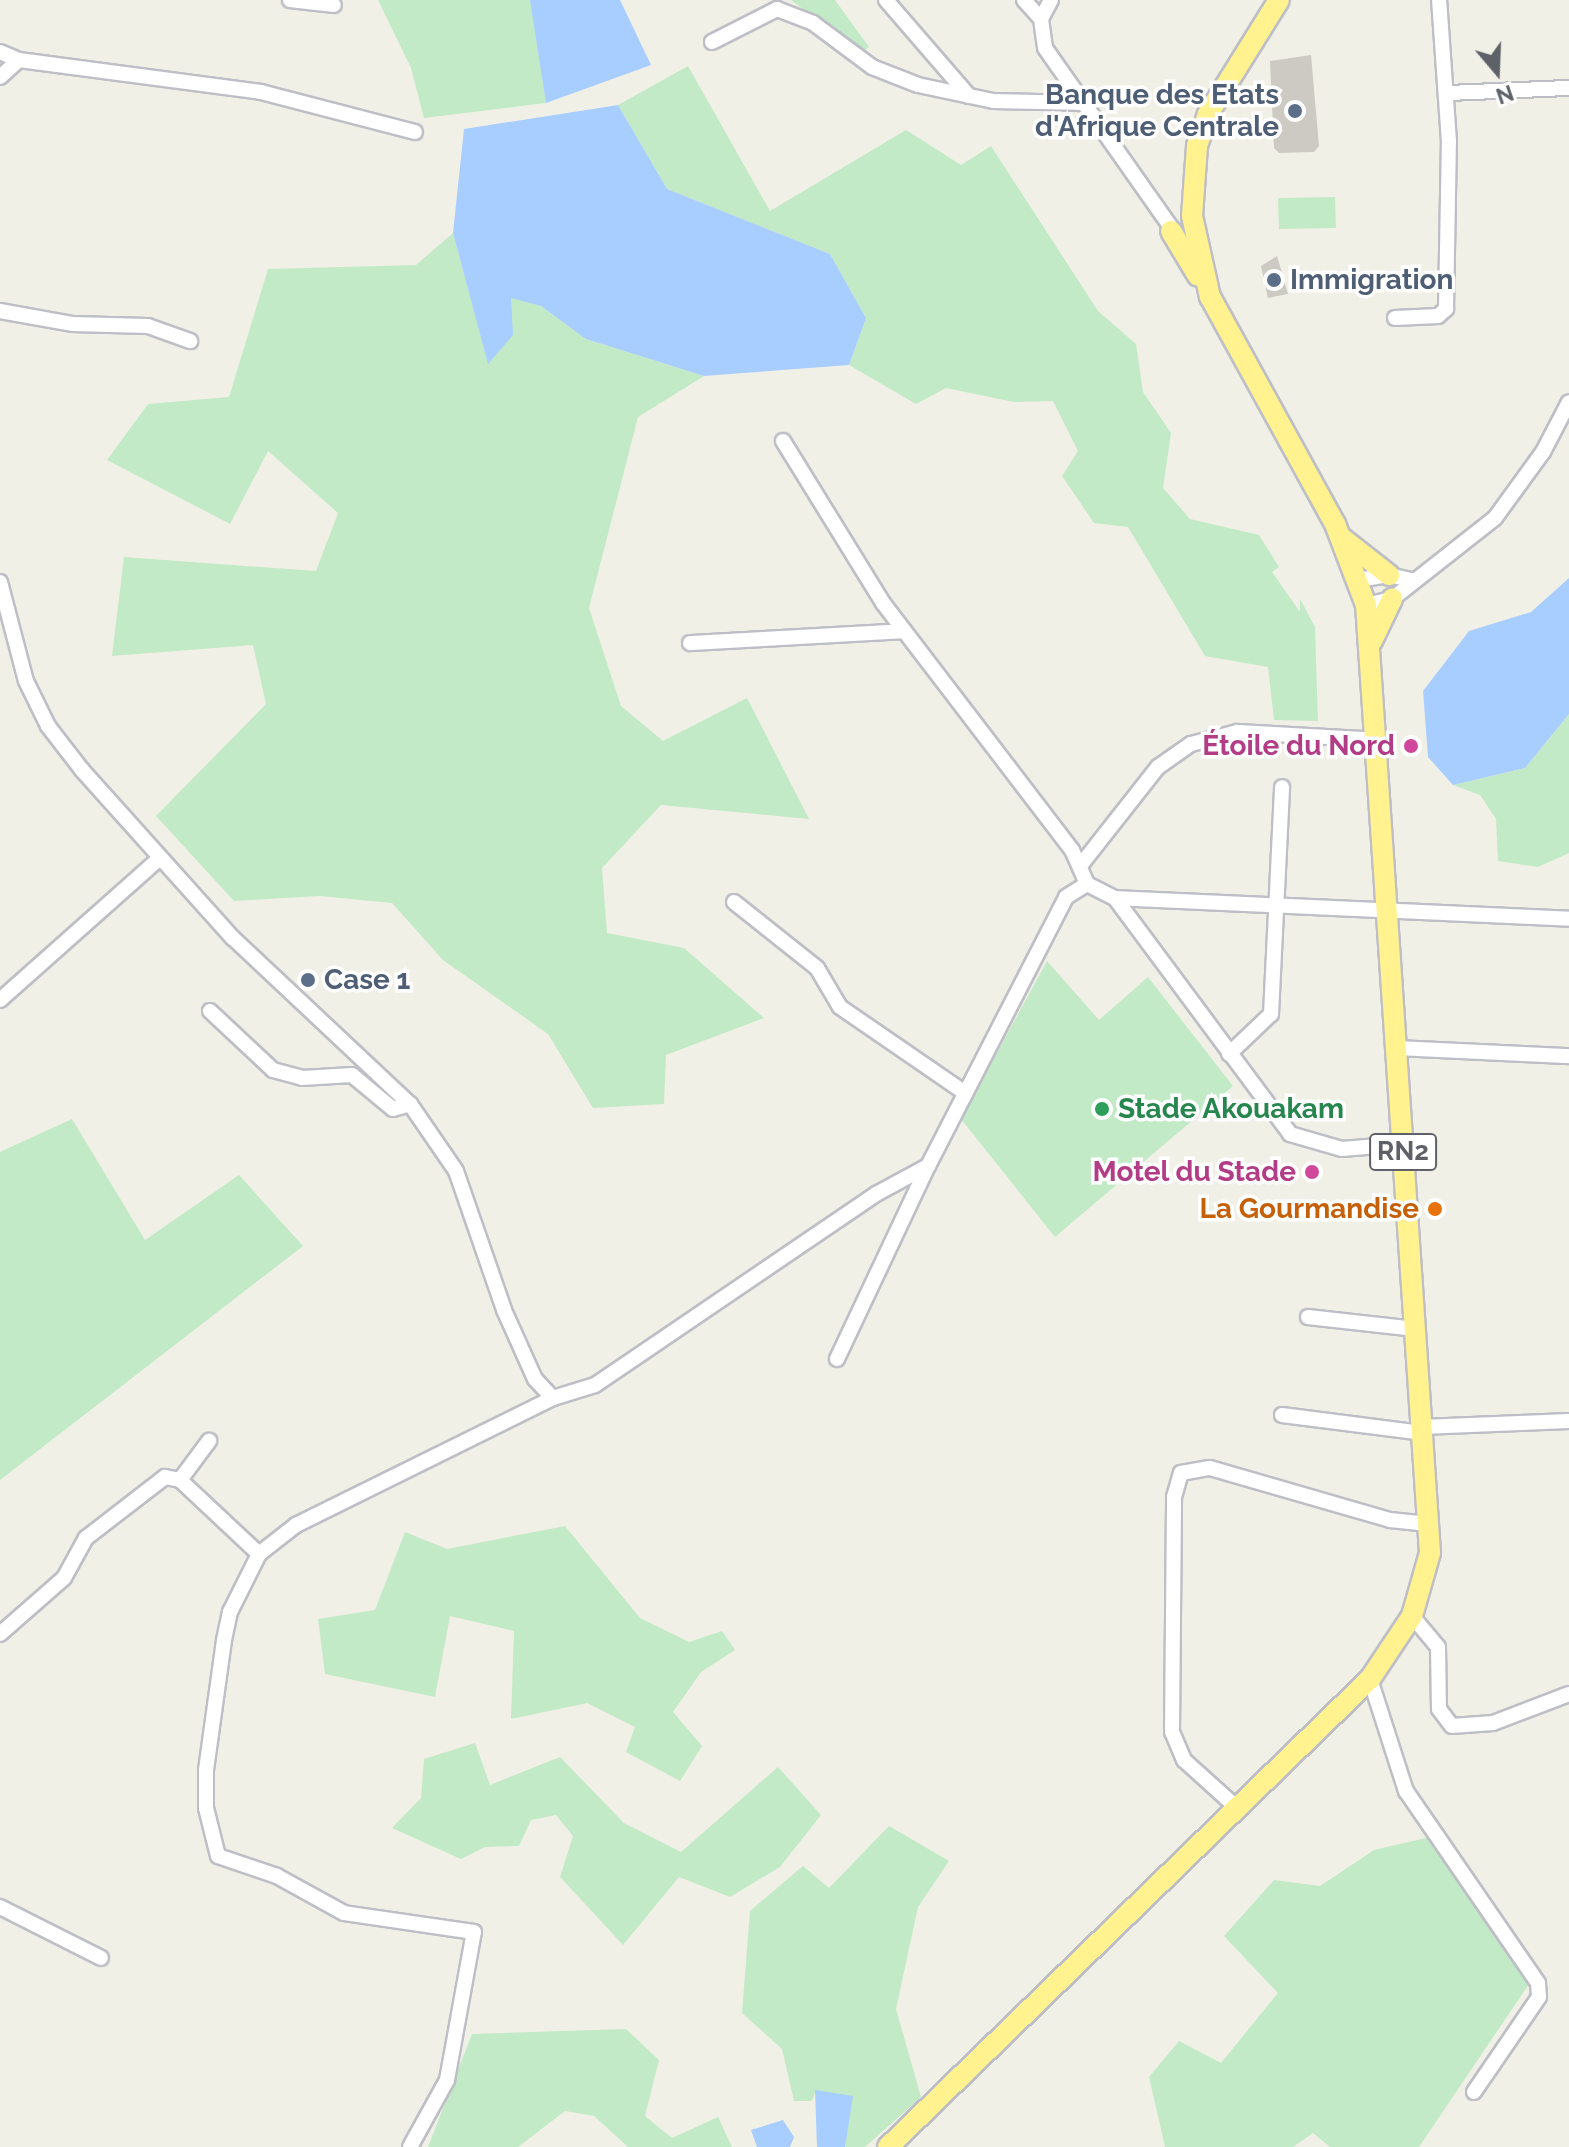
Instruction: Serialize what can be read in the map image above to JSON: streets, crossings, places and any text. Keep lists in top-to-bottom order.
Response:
{
  "streets": {
    "highway": ["RN2"]
  },
  "places": [
    "Banque des Etats d'Afrique Centrale",
    "Immigration",
    "Étoile du Nord",
    "Case 1",
    "Stade Akouakam",
    "Motel du Stade",
    "La Gourmandise"
  ],
  "north": "bottom"
}
